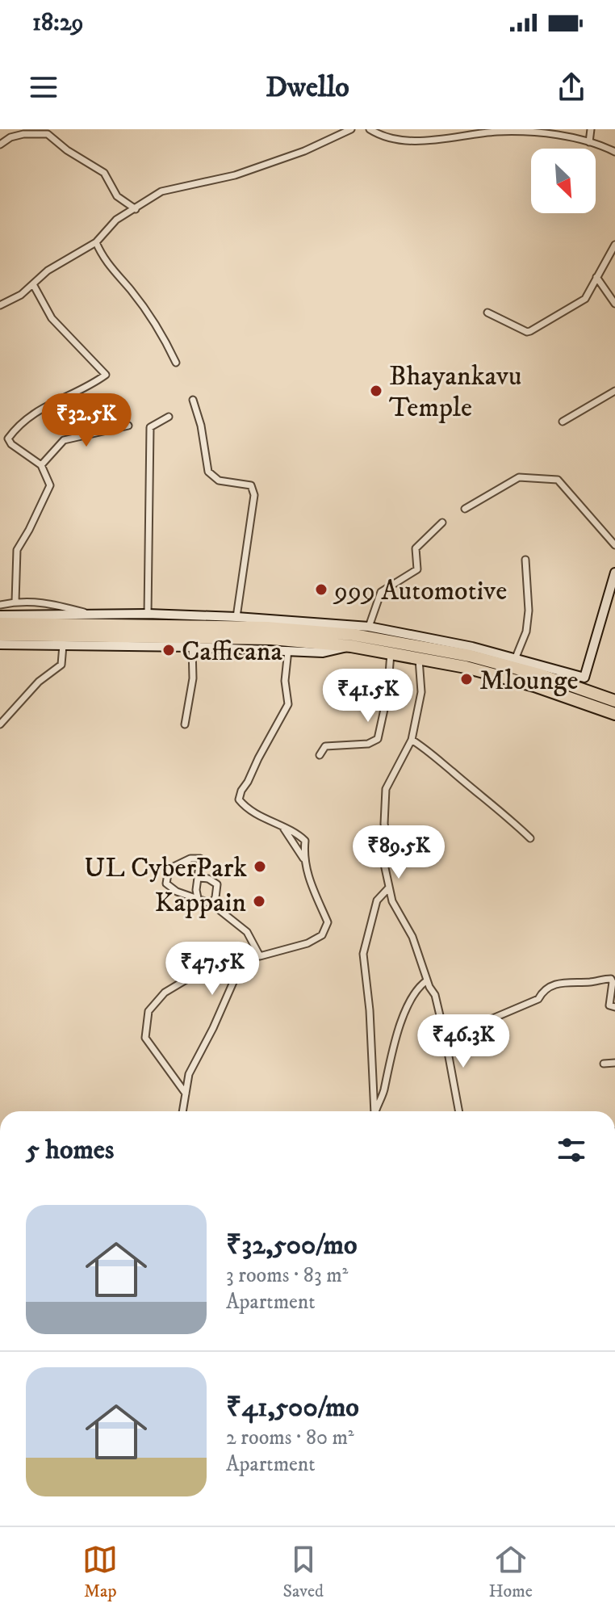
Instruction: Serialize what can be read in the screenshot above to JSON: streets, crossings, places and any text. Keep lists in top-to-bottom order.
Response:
{
  "places": [
    "Bhayankavu Temple",
    "999 Automotive",
    "Cafficana",
    "Mlounge",
    "UL CyberPark",
    "Kappain"
  ],
  "north": "bottom right",
  "page": {
    "status": "18:29",
    "header": "Dwello",
    "price": [
      "₹32.5K",
      "₹41.5K",
      "₹89.5K",
      "₹47.5K",
      "₹46.3K"
    ],
    "heading": "5 homes",
    "list": [
      {
        "name": "₹32,500/mo",
        "note": "3 rooms · 83 m² · Apartment"
      },
      {
        "name": "₹41,500/mo",
        "note": "2 rooms · 80 m² · Apartment"
      }
    ],
    "tabs": ["Map", "Saved", "Home"]
  }
}
